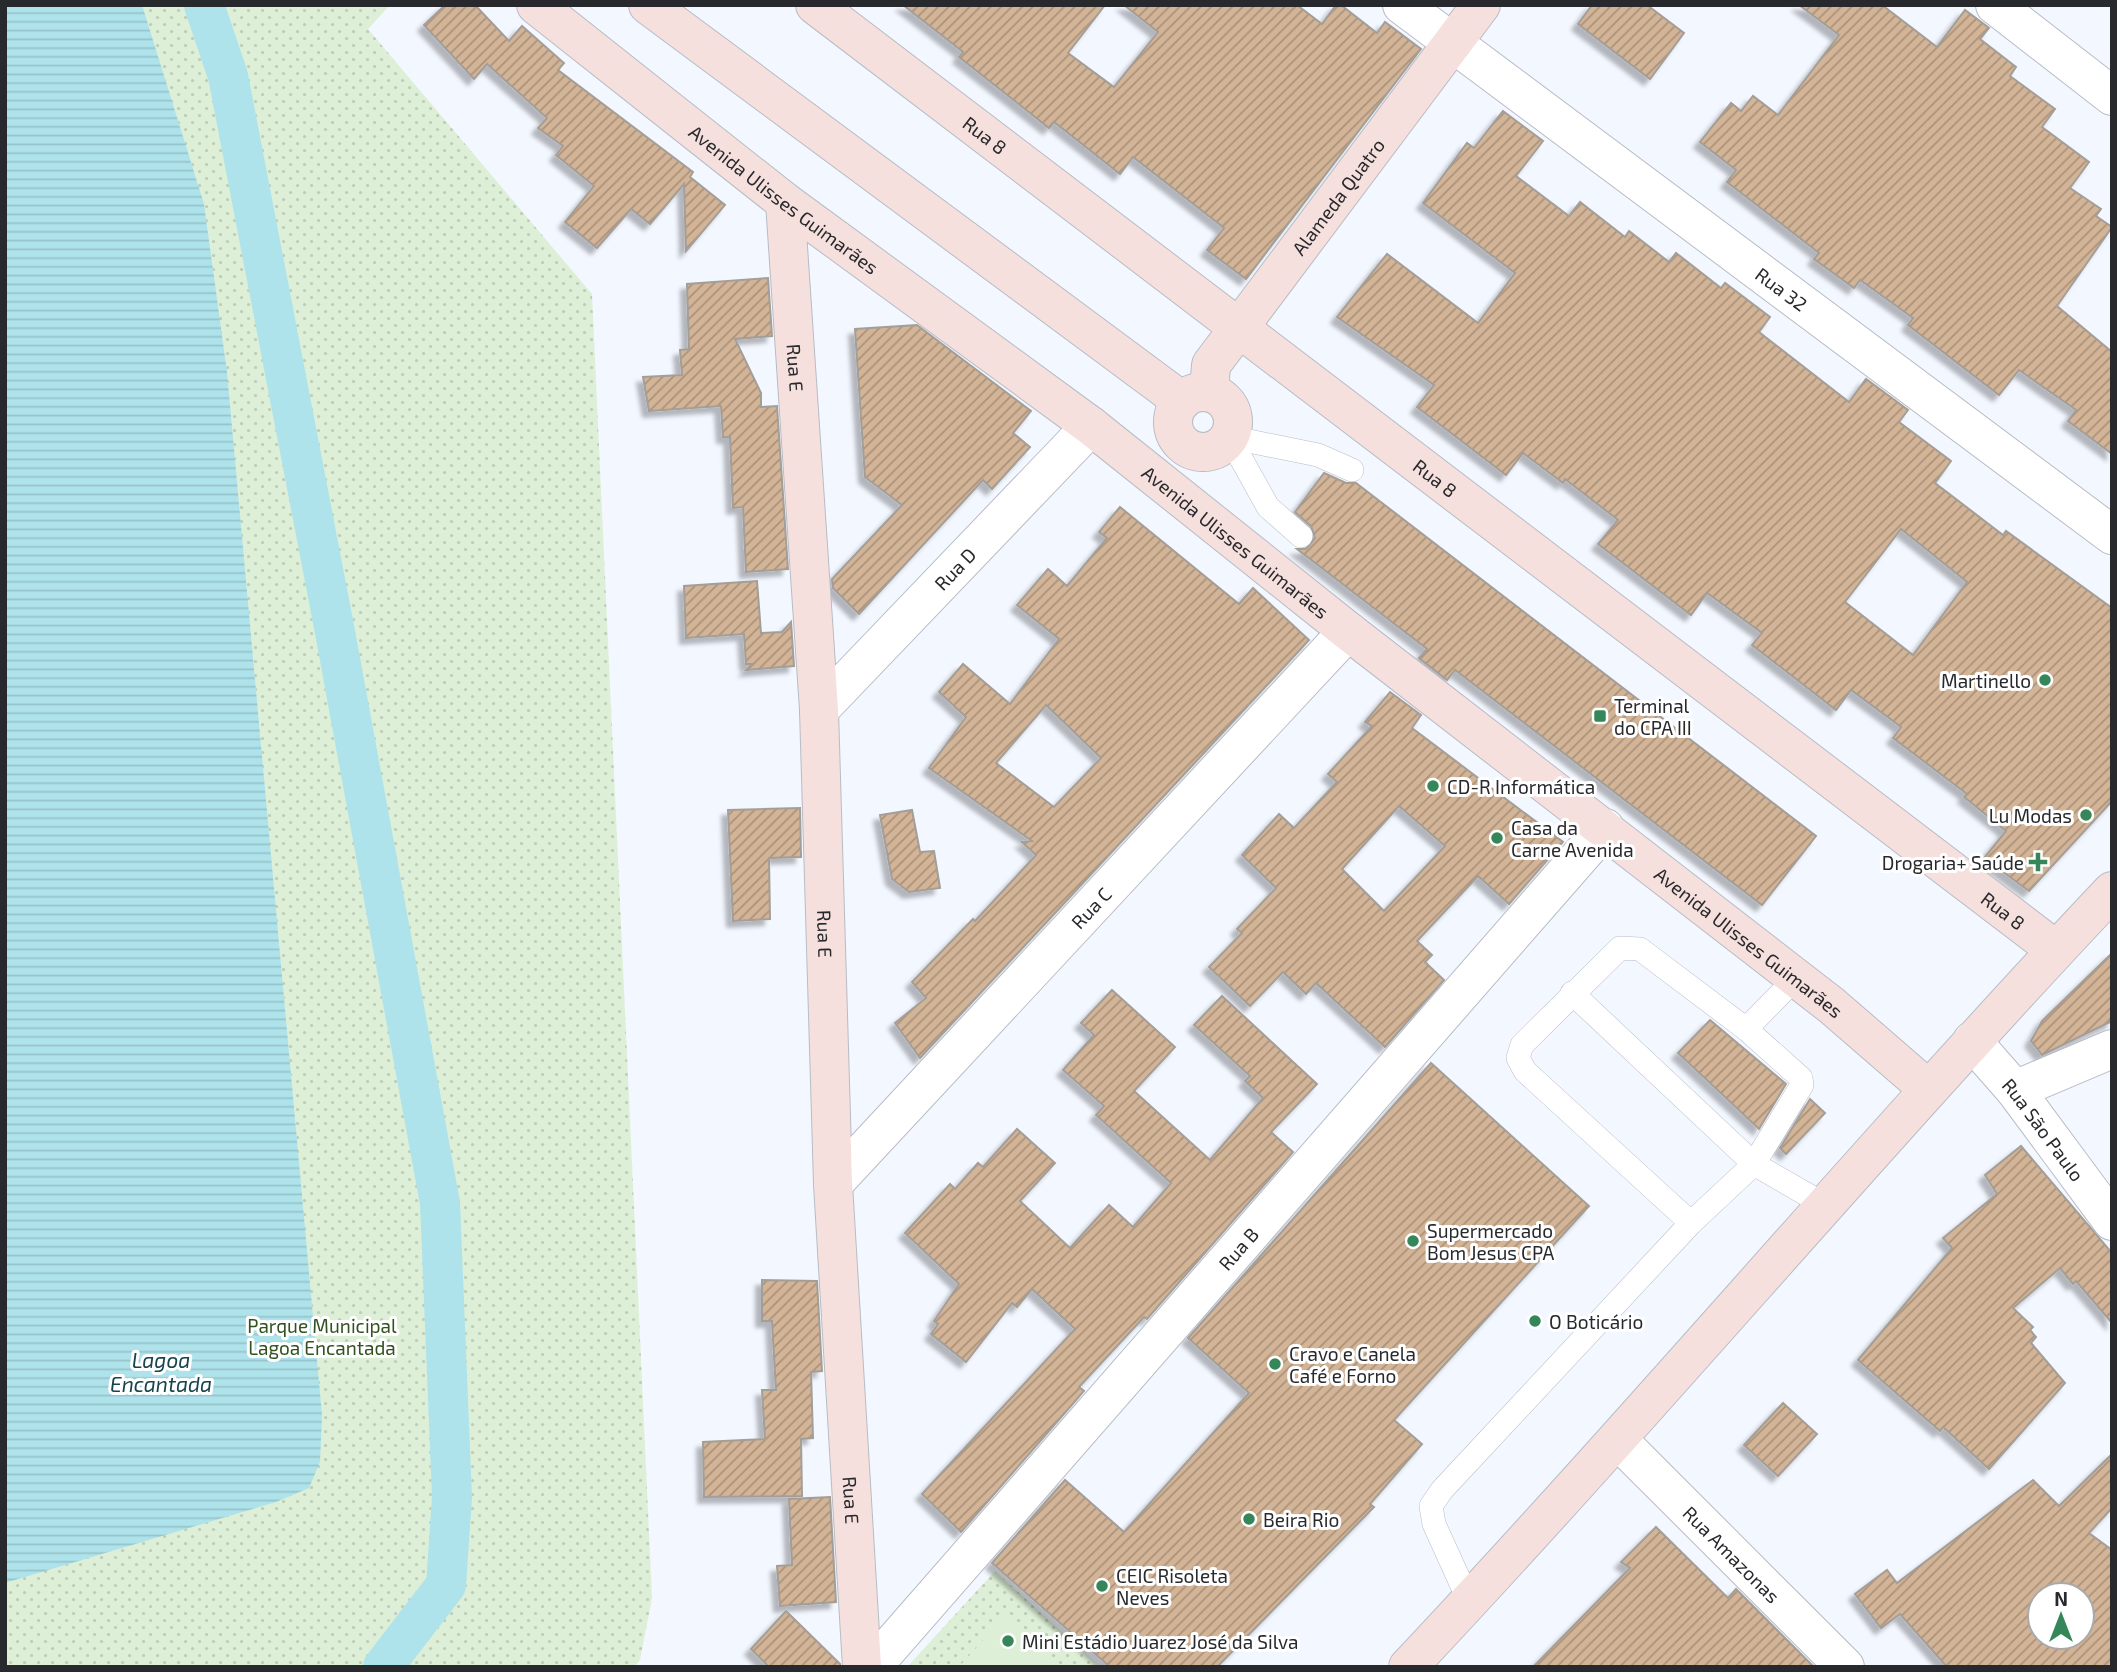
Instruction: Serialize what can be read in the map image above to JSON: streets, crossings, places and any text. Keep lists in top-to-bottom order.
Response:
{
  "streets": {
    "main road": [
      "Rua 8",
      "Alameda Quatro",
      "Avenida Ulisses Guimarães",
      "Rua E"
    ],
    "street": [
      "Rua 32",
      "Rua D",
      "Rua C",
      "Rua São Paulo",
      "Rua B",
      "Rua Amazonas"
    ]
  },
  "crossings": [
    ["Rua 8", "Alameda Quatro"],
    ["Alameda Quatro", "Rua 32"],
    ["Avenida Ulisses Guimarães", "Rua E"],
    ["Avenida Ulisses Guimarães", "Rua D"],
    ["Avenida Ulisses Guimarães", "Rua C"],
    ["Avenida Ulisses Guimarães", "Rua B"],
    ["Rua E", "Rua D"],
    ["Rua E", "Rua C"]
  ],
  "water": ["Lagoa Encantada"],
  "parks": ["Parque Municipal Lagoa Encantada"],
  "places": {
    "other": [
      "Martinello",
      "CD-R Informática",
      "Lu Modas",
      "Casa da Carne Avenida",
      "Supermercado Bom Jesus CPA",
      "O Boticário",
      "Cravo e Canela Café e Forno",
      "Beira Rio",
      "CEIC Risoleta Neves",
      "Mini Estádio Juarez José da Silva"
    ],
    "transit": ["Terminal do CPA III"],
    "health": ["Drogaria+ Saúde"]
  },
  "north": "top"
}
